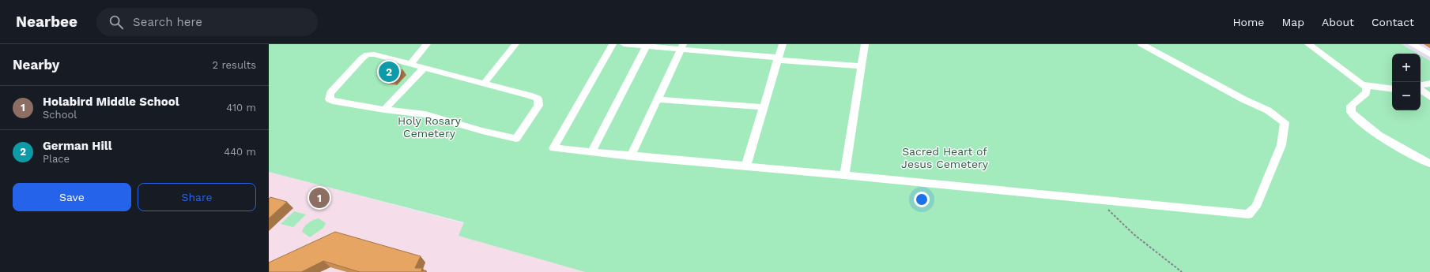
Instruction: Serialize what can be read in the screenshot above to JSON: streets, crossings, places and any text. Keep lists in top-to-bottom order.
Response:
{
  "parks": ["Holy Rosary Cemetery", "Sacred Heart of Jesus Cemetery"],
  "page": {
    "header": "Nearbee",
    "search": "Search here",
    "nav": [
      "Home",
      "Map",
      "About",
      "Contact"
    ],
    "heading": ["Nearby", "2 results"],
    "map_buttons": ["+", "−"],
    "pins": ["2", "1"],
    "list": [
      {
        "mark": "1",
        "name": "Holabird Middle School",
        "note": "School",
        "value": "410 m"
      },
      {
        "mark": "2",
        "name": "German Hill",
        "note": "Place",
        "value": "440 m"
      }
    ],
    "buttons": ["Save", "Share"]
  }
}
